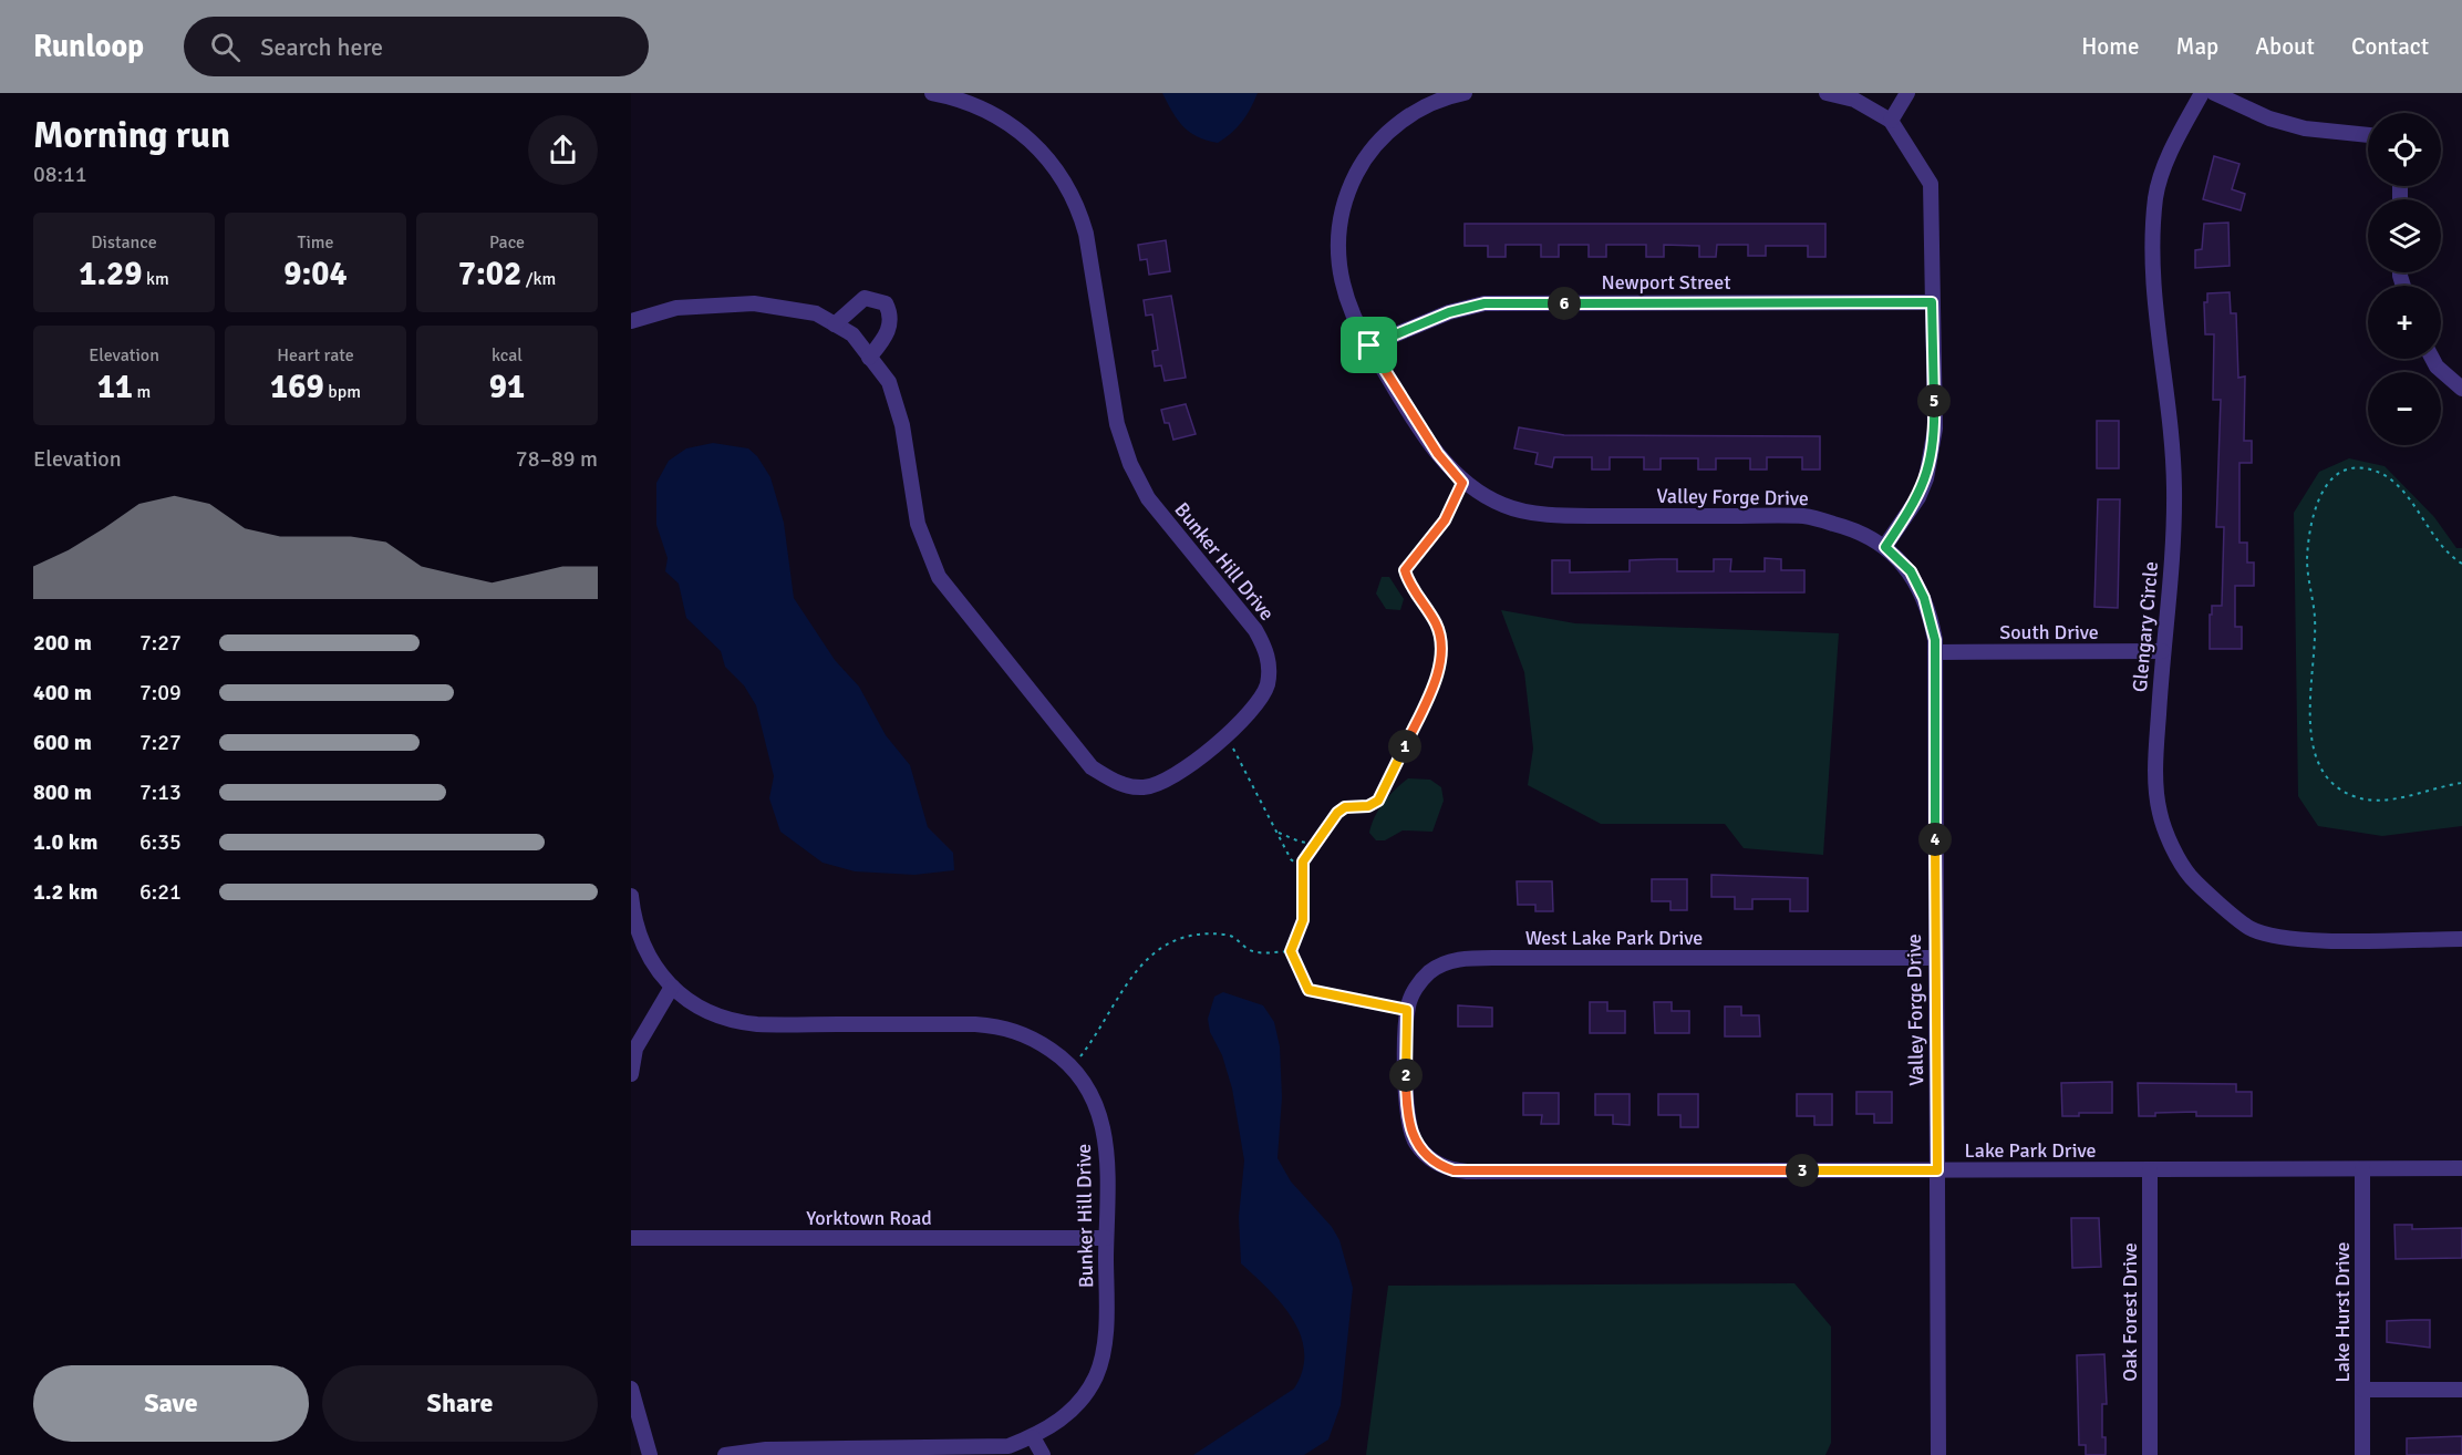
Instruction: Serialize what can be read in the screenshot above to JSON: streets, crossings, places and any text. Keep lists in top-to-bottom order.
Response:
{
  "streets": {
    "street": [
      "Newport Street",
      "Valley Forge Drive",
      "Bunker Hill Drive",
      "Glengary Circle",
      "South Drive",
      "West Lake Park Drive",
      "Lake Park Drive",
      "Yorktown Road",
      "Oak Forest Drive",
      "Lake Hurst Drive"
    ]
  },
  "crossings": [
    ["Newport Street", "Valley Forge Drive"],
    ["Valley Forge Drive", "South Drive"],
    ["Valley Forge Drive", "West Lake Park Drive"],
    ["Valley Forge Drive", "Lake Park Drive"],
    ["Bunker Hill Drive", "Yorktown Road"],
    ["Glengary Circle", "South Drive"],
    ["West Lake Park Drive", "Lake Park Drive"],
    ["Lake Park Drive", "Oak Forest Drive"],
    ["Lake Park Drive", "Lake Hurst Drive"]
  ],
  "page": {
    "header": "Runloop",
    "search": "Search here",
    "nav": [
      "Home",
      "Map",
      "About",
      "Contact"
    ],
    "heading": ["Morning run", "08:11"],
    "map_buttons": ["+", "−"],
    "stats": [
      ["Distance", "1.29 km"],
      ["Time", "9:04"],
      ["Pace", "7:02 /km"],
      ["Elevation", "11 m"],
      ["Heart rate", "169 bpm"],
      ["kcal", "91"]
    ],
    "pins": [
      "6",
      "5",
      "1",
      "4",
      "2",
      "3"
    ],
    "chart": ["Elevation", "78–89 m"],
    "list": [
      {
        "name": "200 m",
        "note": "7:27"
      },
      {
        "name": "400 m",
        "note": "7:09"
      },
      {
        "name": "600 m",
        "note": "7:27"
      },
      {
        "name": "800 m",
        "note": "7:13"
      },
      {
        "name": "1.0 km",
        "note": "6:35"
      },
      {
        "name": "1.2 km",
        "note": "6:21"
      }
    ],
    "buttons": ["Save", "Share"]
  }
}
